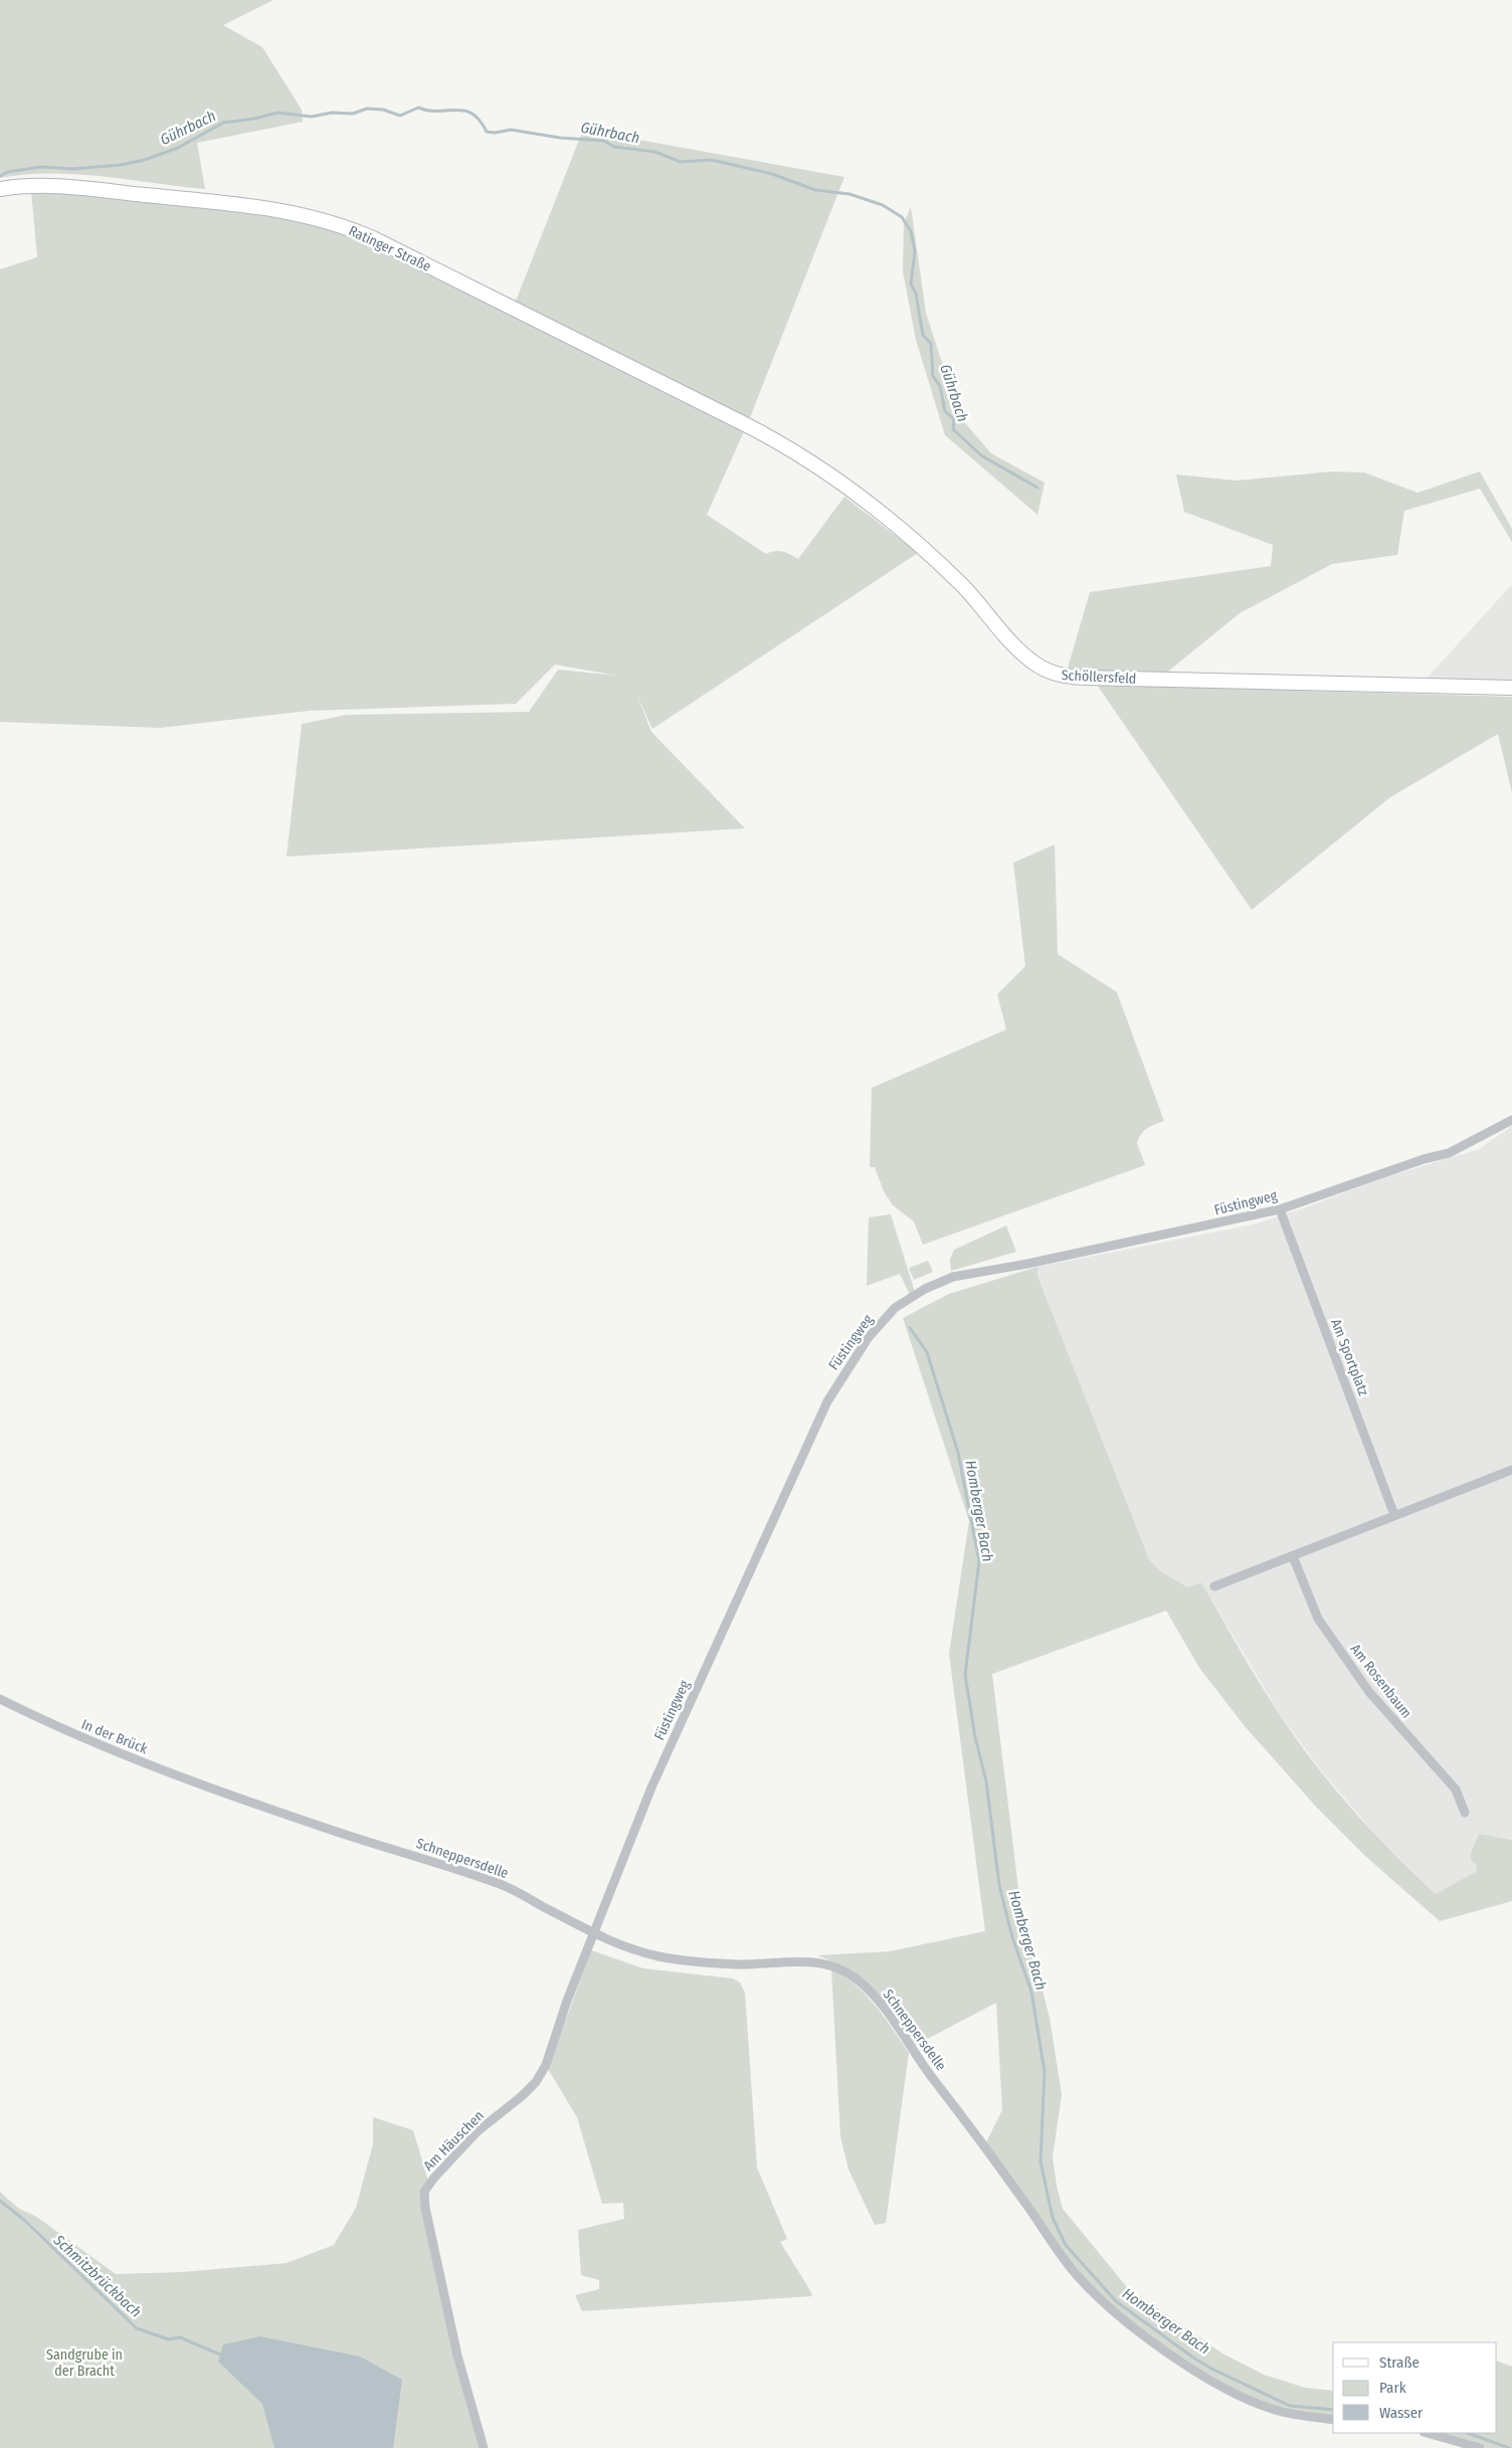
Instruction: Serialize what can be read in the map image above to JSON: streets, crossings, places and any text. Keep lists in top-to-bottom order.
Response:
{
  "streets": {
    "main road": ["Ratinger Straße", "Schöllersfeld"],
    "street": [
      "Füstingweg",
      "Am Sportplatz",
      "Am Rosenbaum",
      "In der Brück",
      "Schneppersdelle",
      "Am Häuschen"
    ]
  },
  "crossings": [
    ["Ratinger Straße", "Schöllersfeld"],
    ["Füstingweg", "Am Sportplatz"],
    ["Füstingweg", "Schneppersdelle"],
    ["Füstingweg", "Am Häuschen"],
    ["In der Brück", "Schneppersdelle"],
    ["Schneppersdelle", "Am Häuschen"]
  ],
  "water": ["Gührbach", "Homberger Bach", "Schmitzbrückbach"],
  "parks": ["Sandgrube in der Bracht"],
  "legend": ["Straße", "Park", "Wasser"]
}
